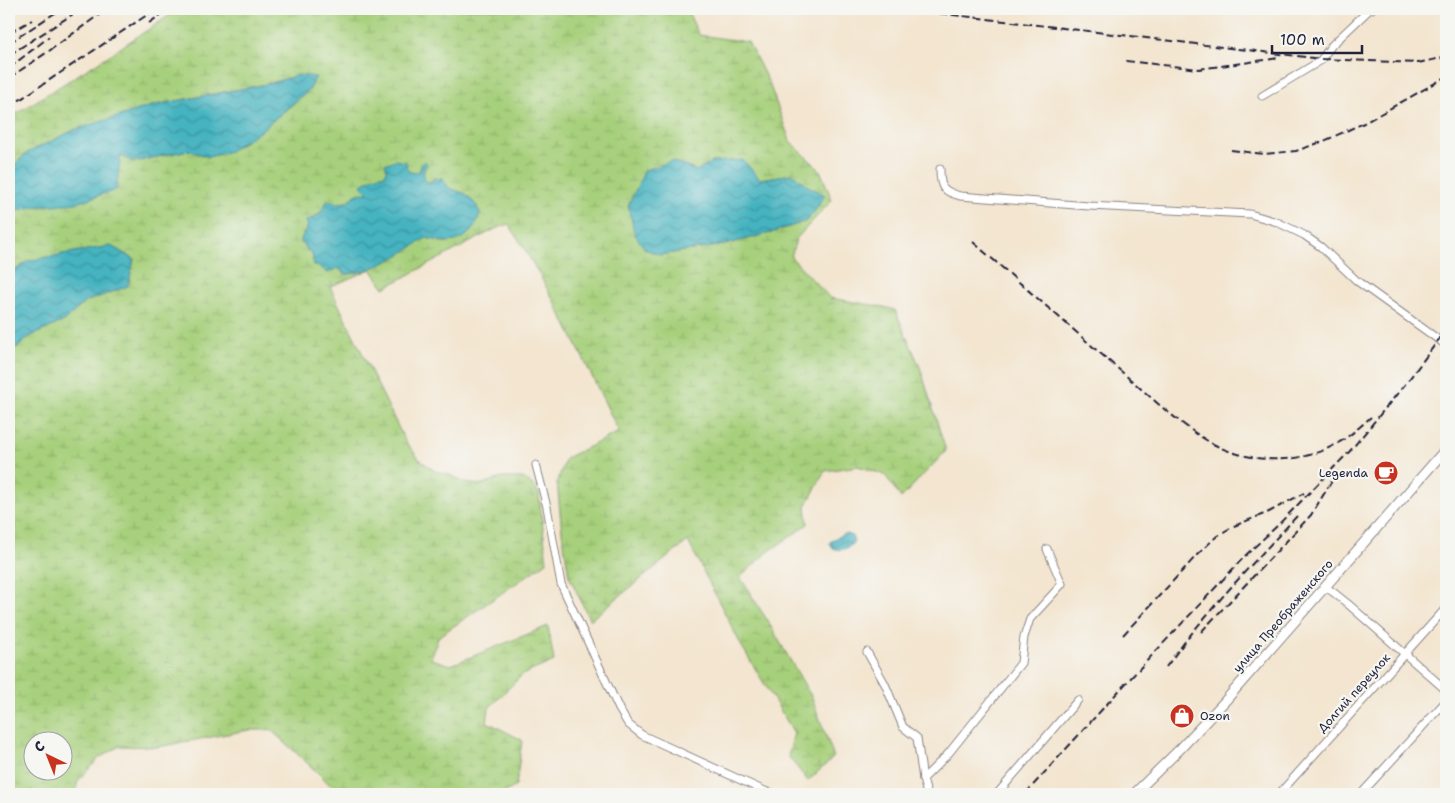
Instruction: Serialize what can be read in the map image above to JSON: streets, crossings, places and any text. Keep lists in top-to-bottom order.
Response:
{
  "streets": {
    "street": ["улица Преображенского", "Долгий переулок"]
  },
  "places": {
    "cafe": ["Legenda"],
    "shop": ["Ozon"]
  },
  "scale_bar": "100 m",
  "north": "top left"
}
